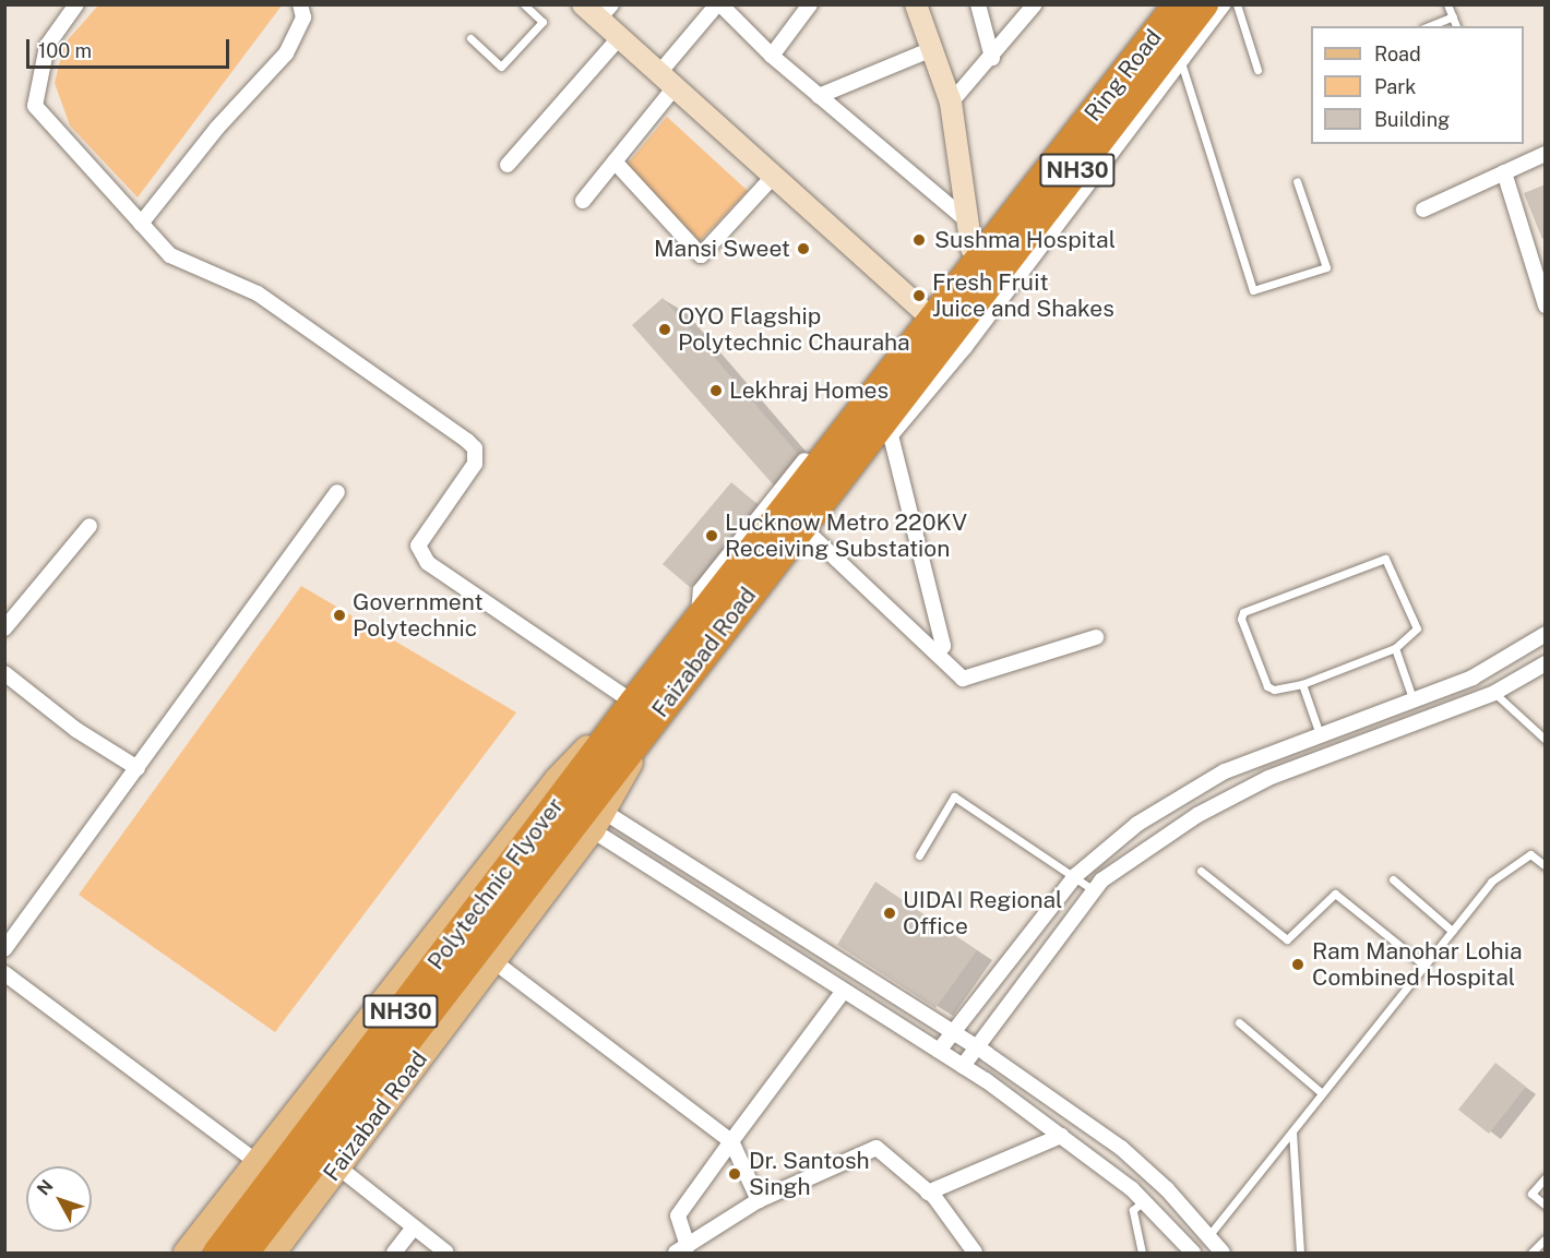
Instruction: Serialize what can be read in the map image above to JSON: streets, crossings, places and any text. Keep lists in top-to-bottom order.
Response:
{
  "streets": {
    "highway": [
      "Ring Road",
      "NH30",
      "Faizabad Road",
      "Polytechnic Flyover"
    ]
  },
  "crossings": [
    ["Ring Road", "Faizabad Road"],
    ["Ring Road", "Polytechnic Flyover"],
    ["Faizabad Road", "Polytechnic Flyover"]
  ],
  "places": [
    "Sushma Hospital",
    "Mansi Sweet",
    "Fresh Fruit Juice and Shakes",
    "OYO Flagship Polytechnic Chauraha",
    "Lekhraj Homes",
    "Lucknow Metro 220KV Receiving Substation",
    "Government Polytechnic",
    "UIDAI Regional Office",
    "Ram Manohar Lohia Combined Hospital",
    "Dr. Santosh Singh"
  ],
  "legend": ["Road", "Park", "Building"],
  "scale_bar": "100 m",
  "north": "top left"
}
